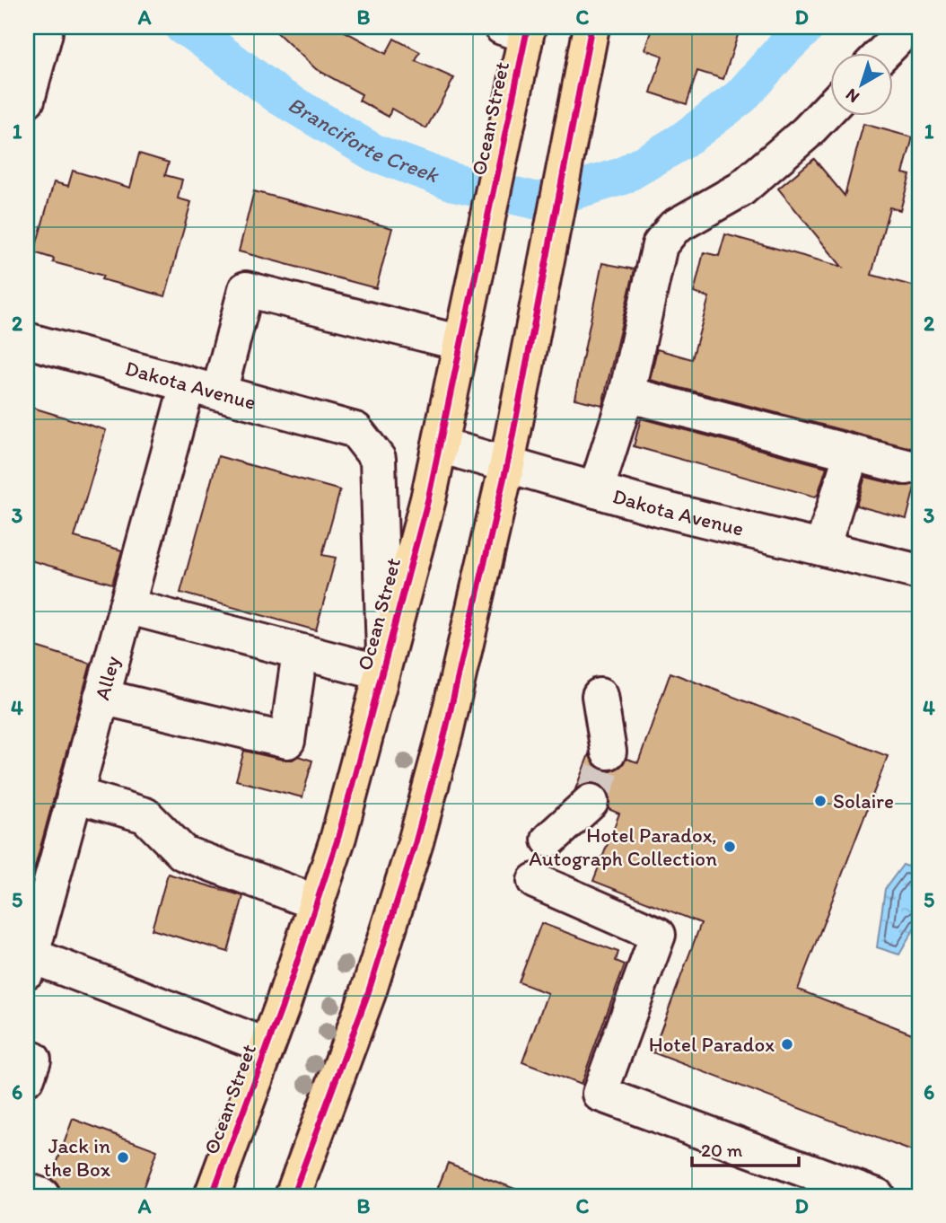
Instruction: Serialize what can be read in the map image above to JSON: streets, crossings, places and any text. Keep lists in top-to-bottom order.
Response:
{
  "streets": {
    "main road": ["Ocean Street"],
    "street": ["Dakota Avenue", "Alley"]
  },
  "crossings": [
    ["Ocean Street", "Dakota Avenue"],
    ["Ocean Street", "Alley"],
    ["Dakota Avenue", "Alley"]
  ],
  "water": ["Branciforte Creek"],
  "places": [
    "Solaire",
    "Hotel Paradox, Autograph Collection",
    "Hotel Paradox",
    "Jack in the Box"
  ],
  "scale_bar": "20 m",
  "north": "bottom left",
  "grid": {
    "columns": [
      "A",
      "B",
      "C",
      "D"
    ],
    "rows": [
      "1",
      "2",
      "3",
      "4",
      "5",
      "6"
    ]
  }
}
